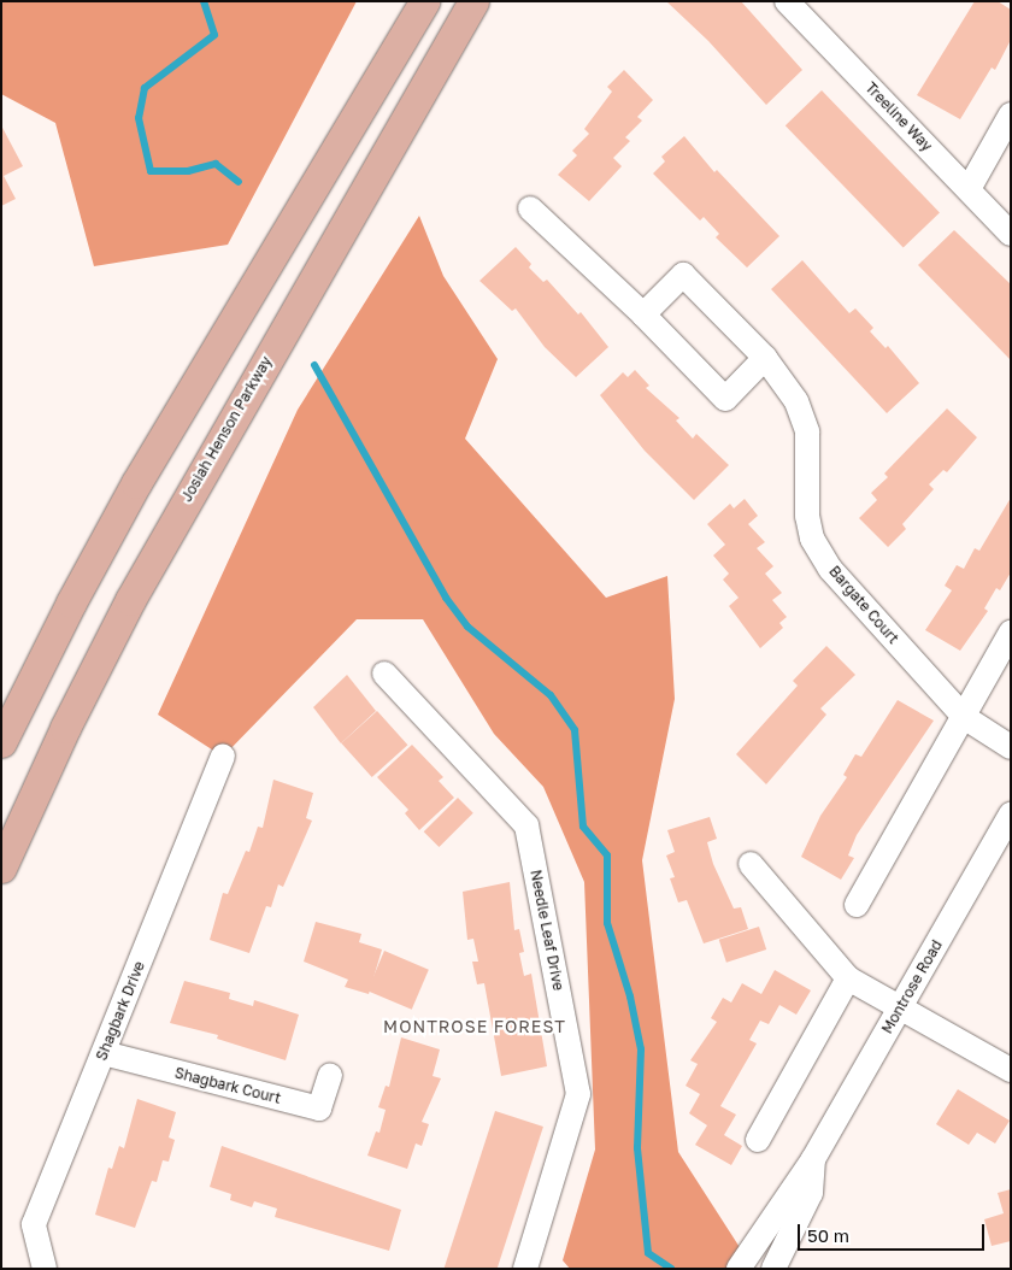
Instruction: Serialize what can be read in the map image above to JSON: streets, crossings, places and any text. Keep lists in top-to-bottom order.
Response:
{
  "streets": {
    "main road": ["Josiah Henson Parkway"],
    "street": [
      "Treeline Way",
      "Bargate Court",
      "Needle Leaf Drive",
      "Montrose Road",
      "Shagbark Drive",
      "Shagbark Court"
    ]
  },
  "crossings": [
    ["Shagbark Drive", "Shagbark Court"]
  ],
  "districts": ["MONTROSE FOREST"],
  "scale_bar": "50 m"
}
